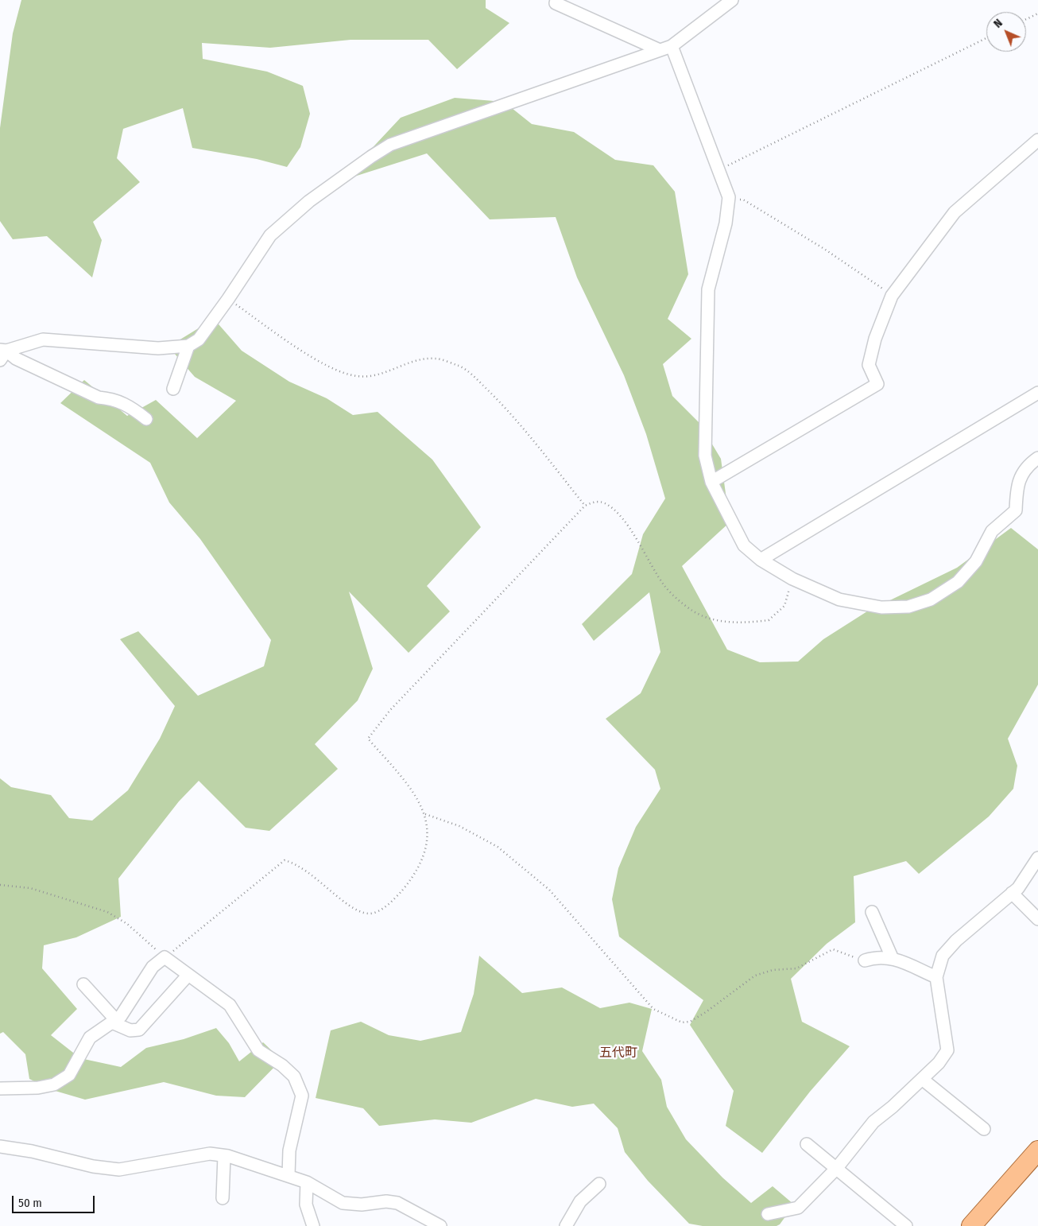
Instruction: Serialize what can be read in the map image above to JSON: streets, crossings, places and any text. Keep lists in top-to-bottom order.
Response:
{
  "districts": ["五代町"],
  "scale_bar": "50 m",
  "north": "top left"
}
